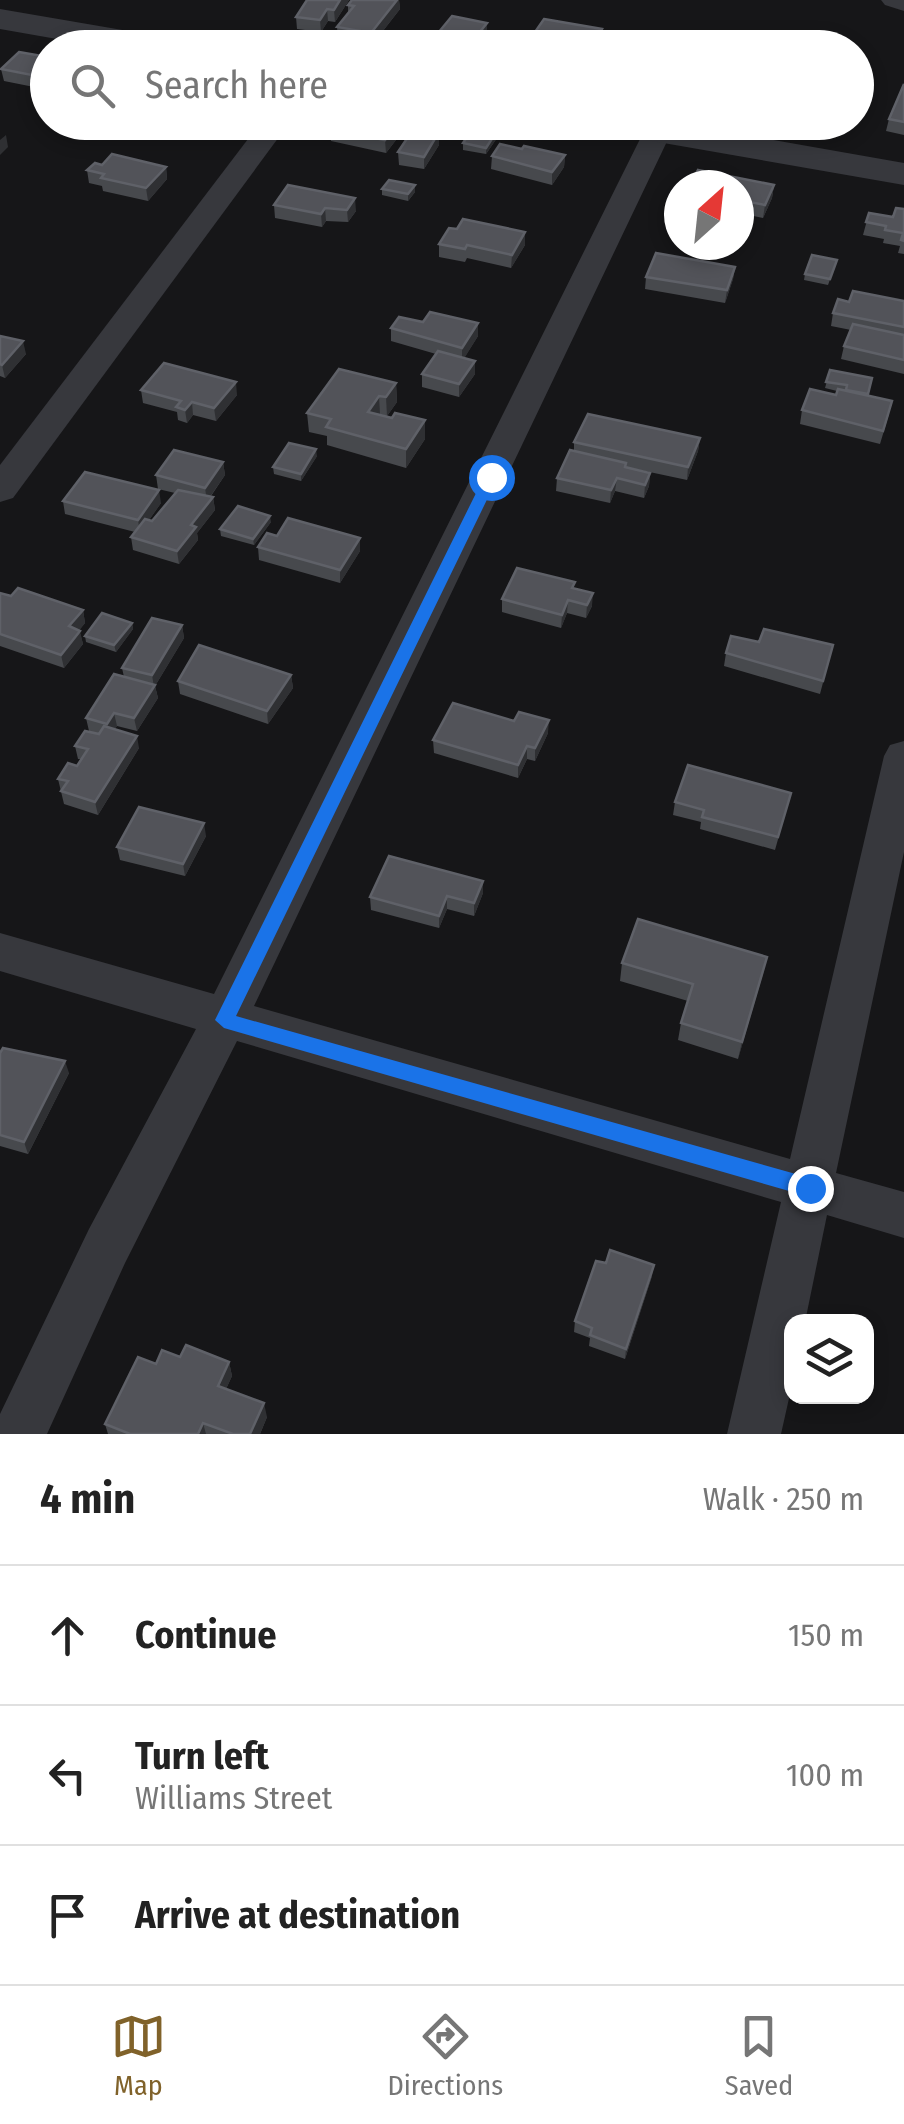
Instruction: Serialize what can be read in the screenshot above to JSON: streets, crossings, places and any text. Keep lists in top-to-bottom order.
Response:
{
  "north": "top right",
  "page": {
    "search": "Search here",
    "heading": ["4 min", "Walk · 250 m"],
    "list": [
      ["Continue", "150 m"],
      ["Turn left", "Williams Street", "100 m"],
      "Arrive at destination"
    ],
    "nav": ["Map", "Directions", "Saved"]
  }
}
